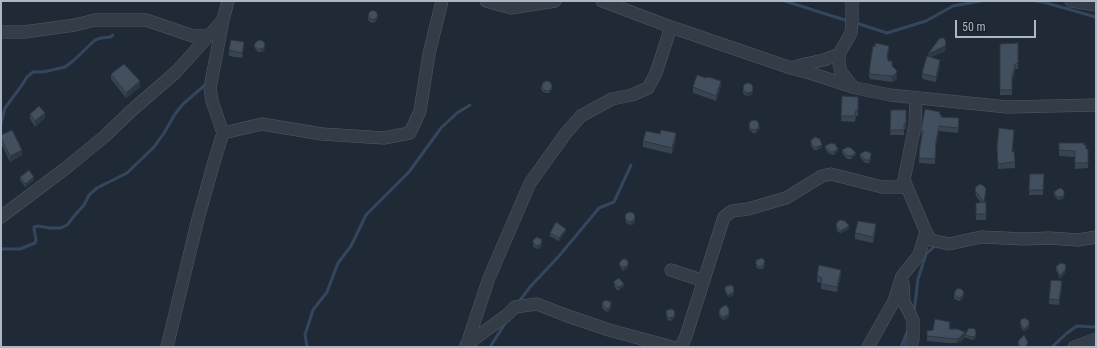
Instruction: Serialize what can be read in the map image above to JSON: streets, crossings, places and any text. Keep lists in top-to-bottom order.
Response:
{
  "scale_bar": "50 m"
}
